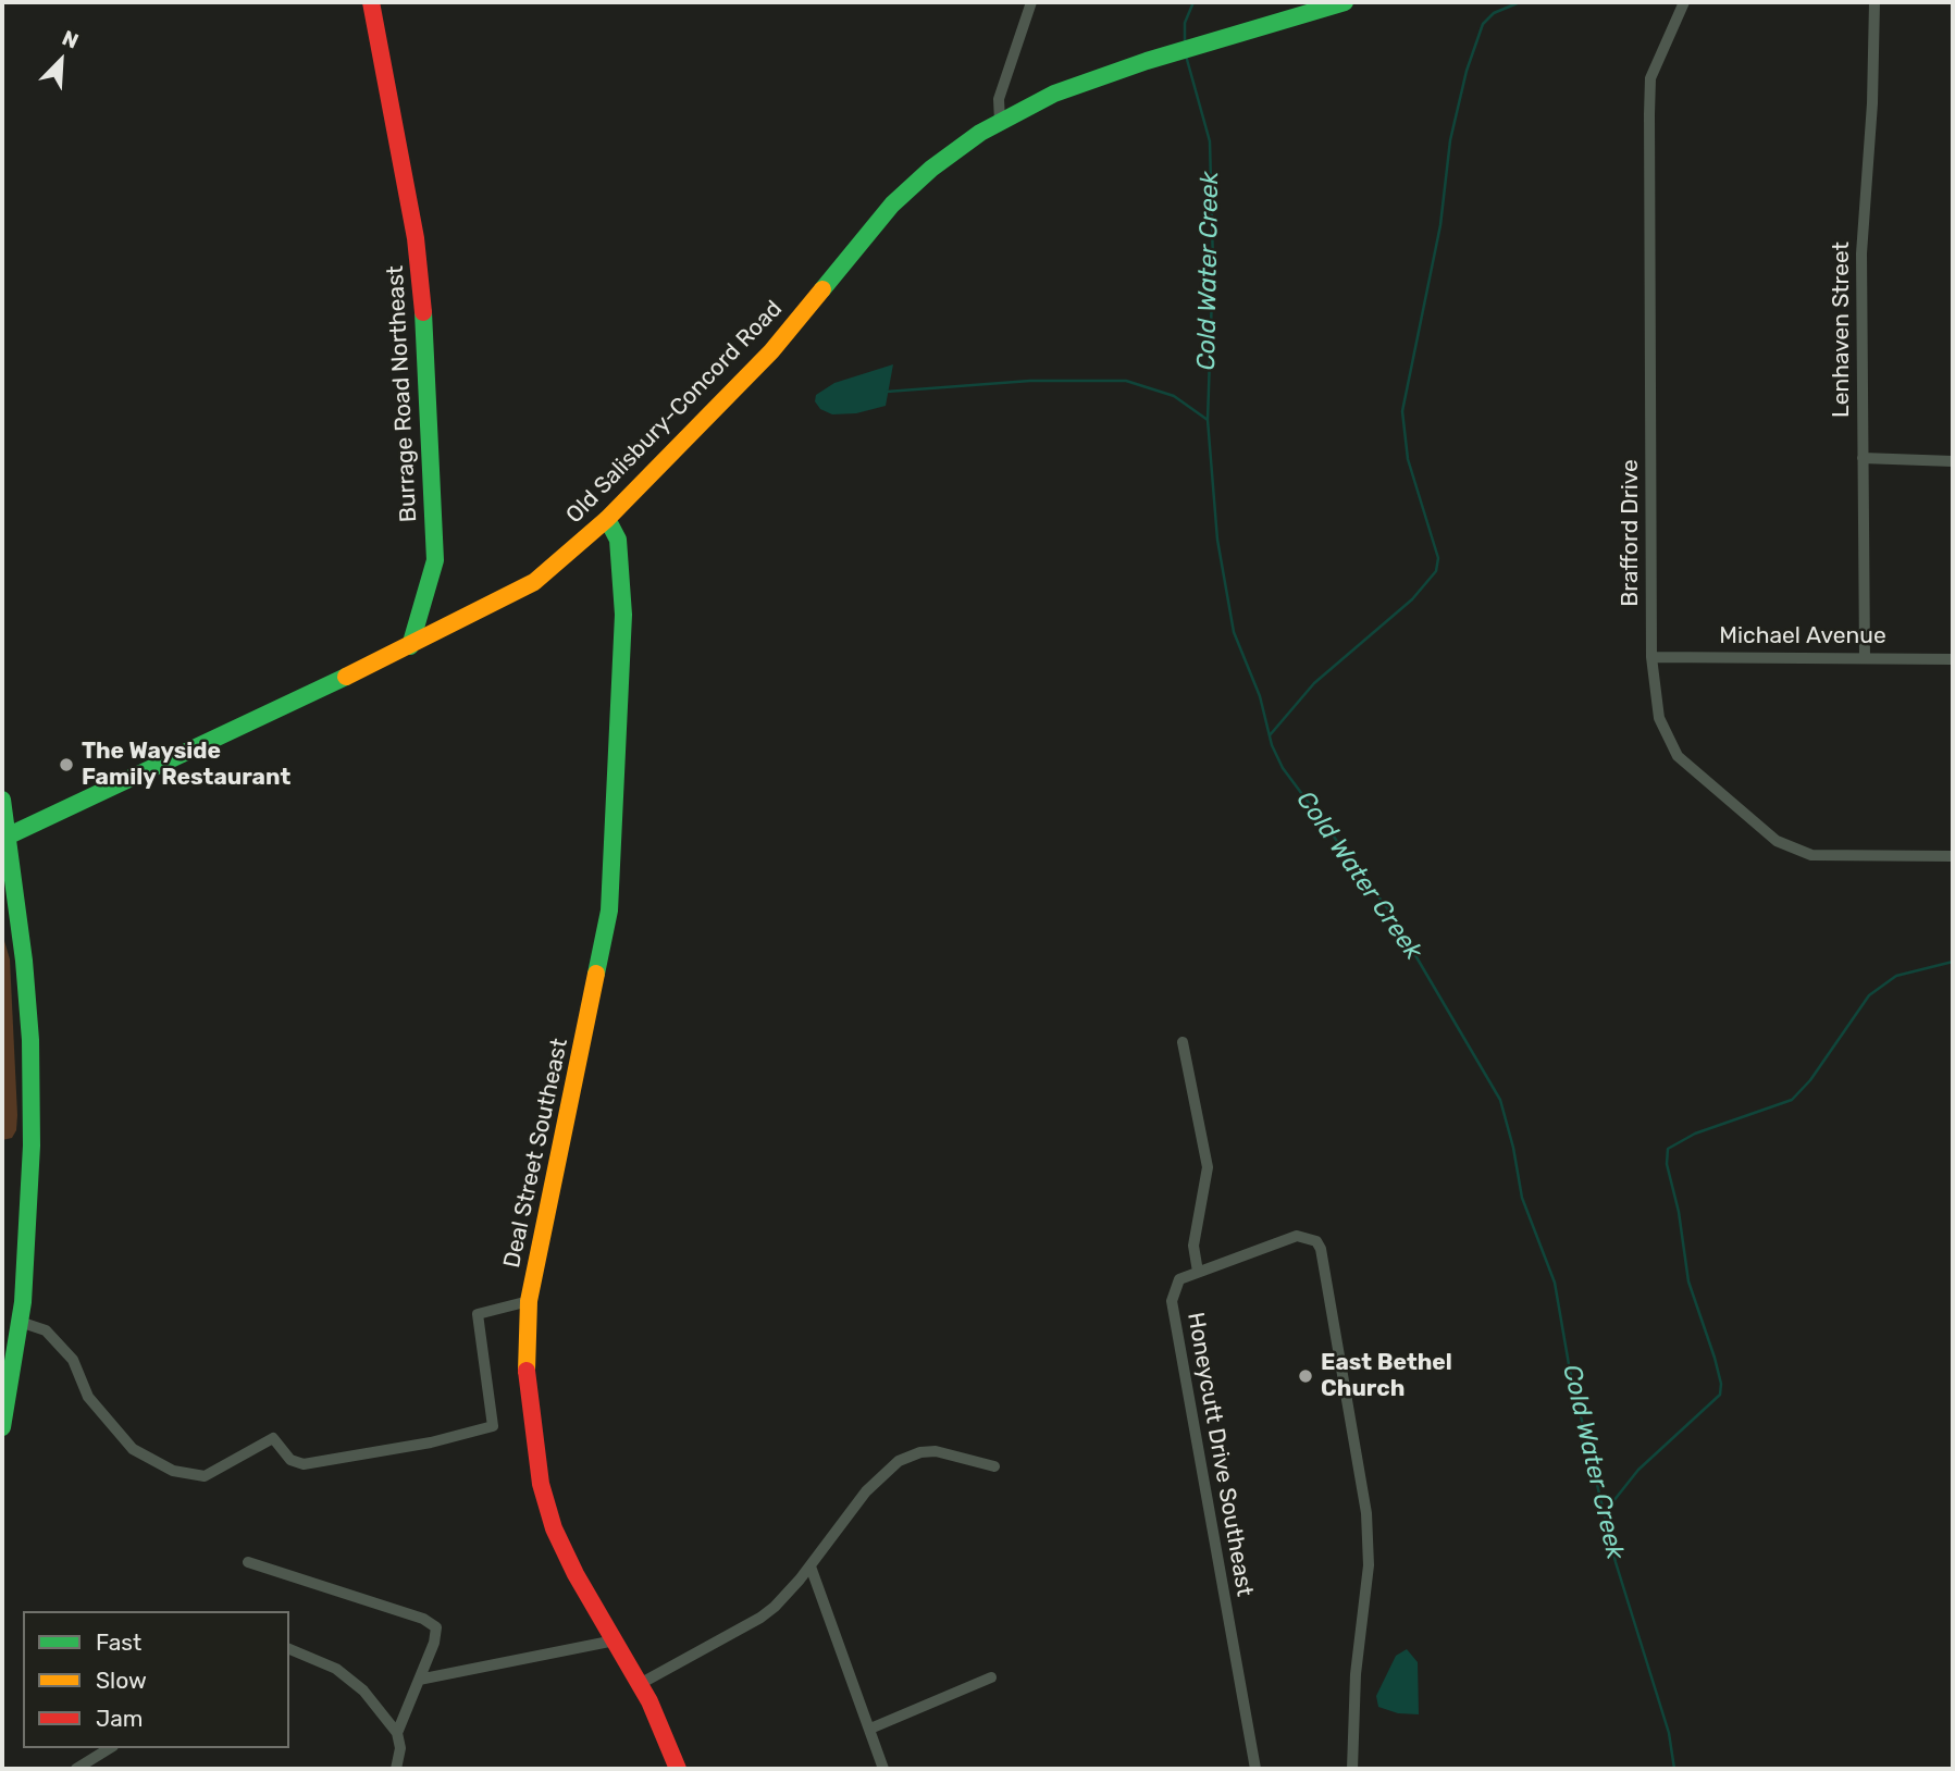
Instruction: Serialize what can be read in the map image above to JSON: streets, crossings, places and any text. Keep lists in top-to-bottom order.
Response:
{
  "streets": {
    "main road": ["Burrage Road Northeast", "Old Salisbury-Concord Road", "Deal Street Southeast"],
    "street": [
      "Lenhaven Street",
      "Brafford Drive",
      "Michael Avenue",
      "Honeycutt Drive Southeast"
    ]
  },
  "crossings": [
    ["Lenhaven Street", "Michael Avenue"],
    ["Burrage Road Northeast", "Old Salisbury-Concord Road"],
    ["Old Salisbury-Concord Road", "Deal Street Southeast"],
    ["Brafford Drive", "Michael Avenue"]
  ],
  "water": ["Cold Water Creek"],
  "places": ["The Wayside Family Restaurant", "East Bethel Church"],
  "legend": ["Fast", "Slow", "Jam"],
  "north": "top right"
}
